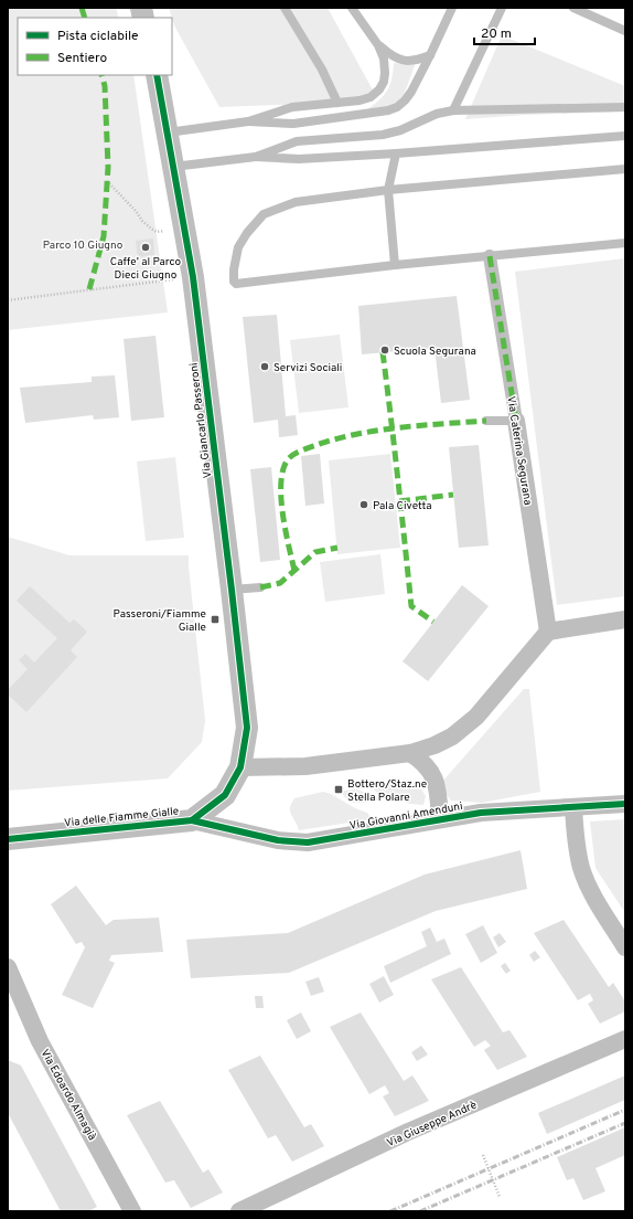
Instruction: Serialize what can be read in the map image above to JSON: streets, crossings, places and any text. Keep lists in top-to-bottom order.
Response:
{
  "streets": {
    "street": [
      "Via Giancarlo Passeroni",
      "Via Caterina Segurana",
      "Via Giovanni Amenduni",
      "Via delle Fiamme Gialle",
      "Via Edoardo Almagià",
      "Via Giuseppe Andrè"
    ]
  },
  "crossings": [
    ["Via Giancarlo Passeroni", "Via delle Fiamme Gialle"],
    ["Via Giovanni Amenduni", "Via delle Fiamme Gialle"]
  ],
  "parks": ["Parco 10 Giugno"],
  "places": {
    "other": [
      "Caffe' al Parco Dieci Giugno",
      "Scuola Segurana",
      "Servizi Sociali",
      "Pala Civetta"
    ],
    "transit": ["Passeroni/Fiamme Gialle", "Bottero/Staz.ne Stella Polare"]
  },
  "legend": ["Pista ciclabile", "Sentiero"],
  "scale_bar": "20 m"
}
